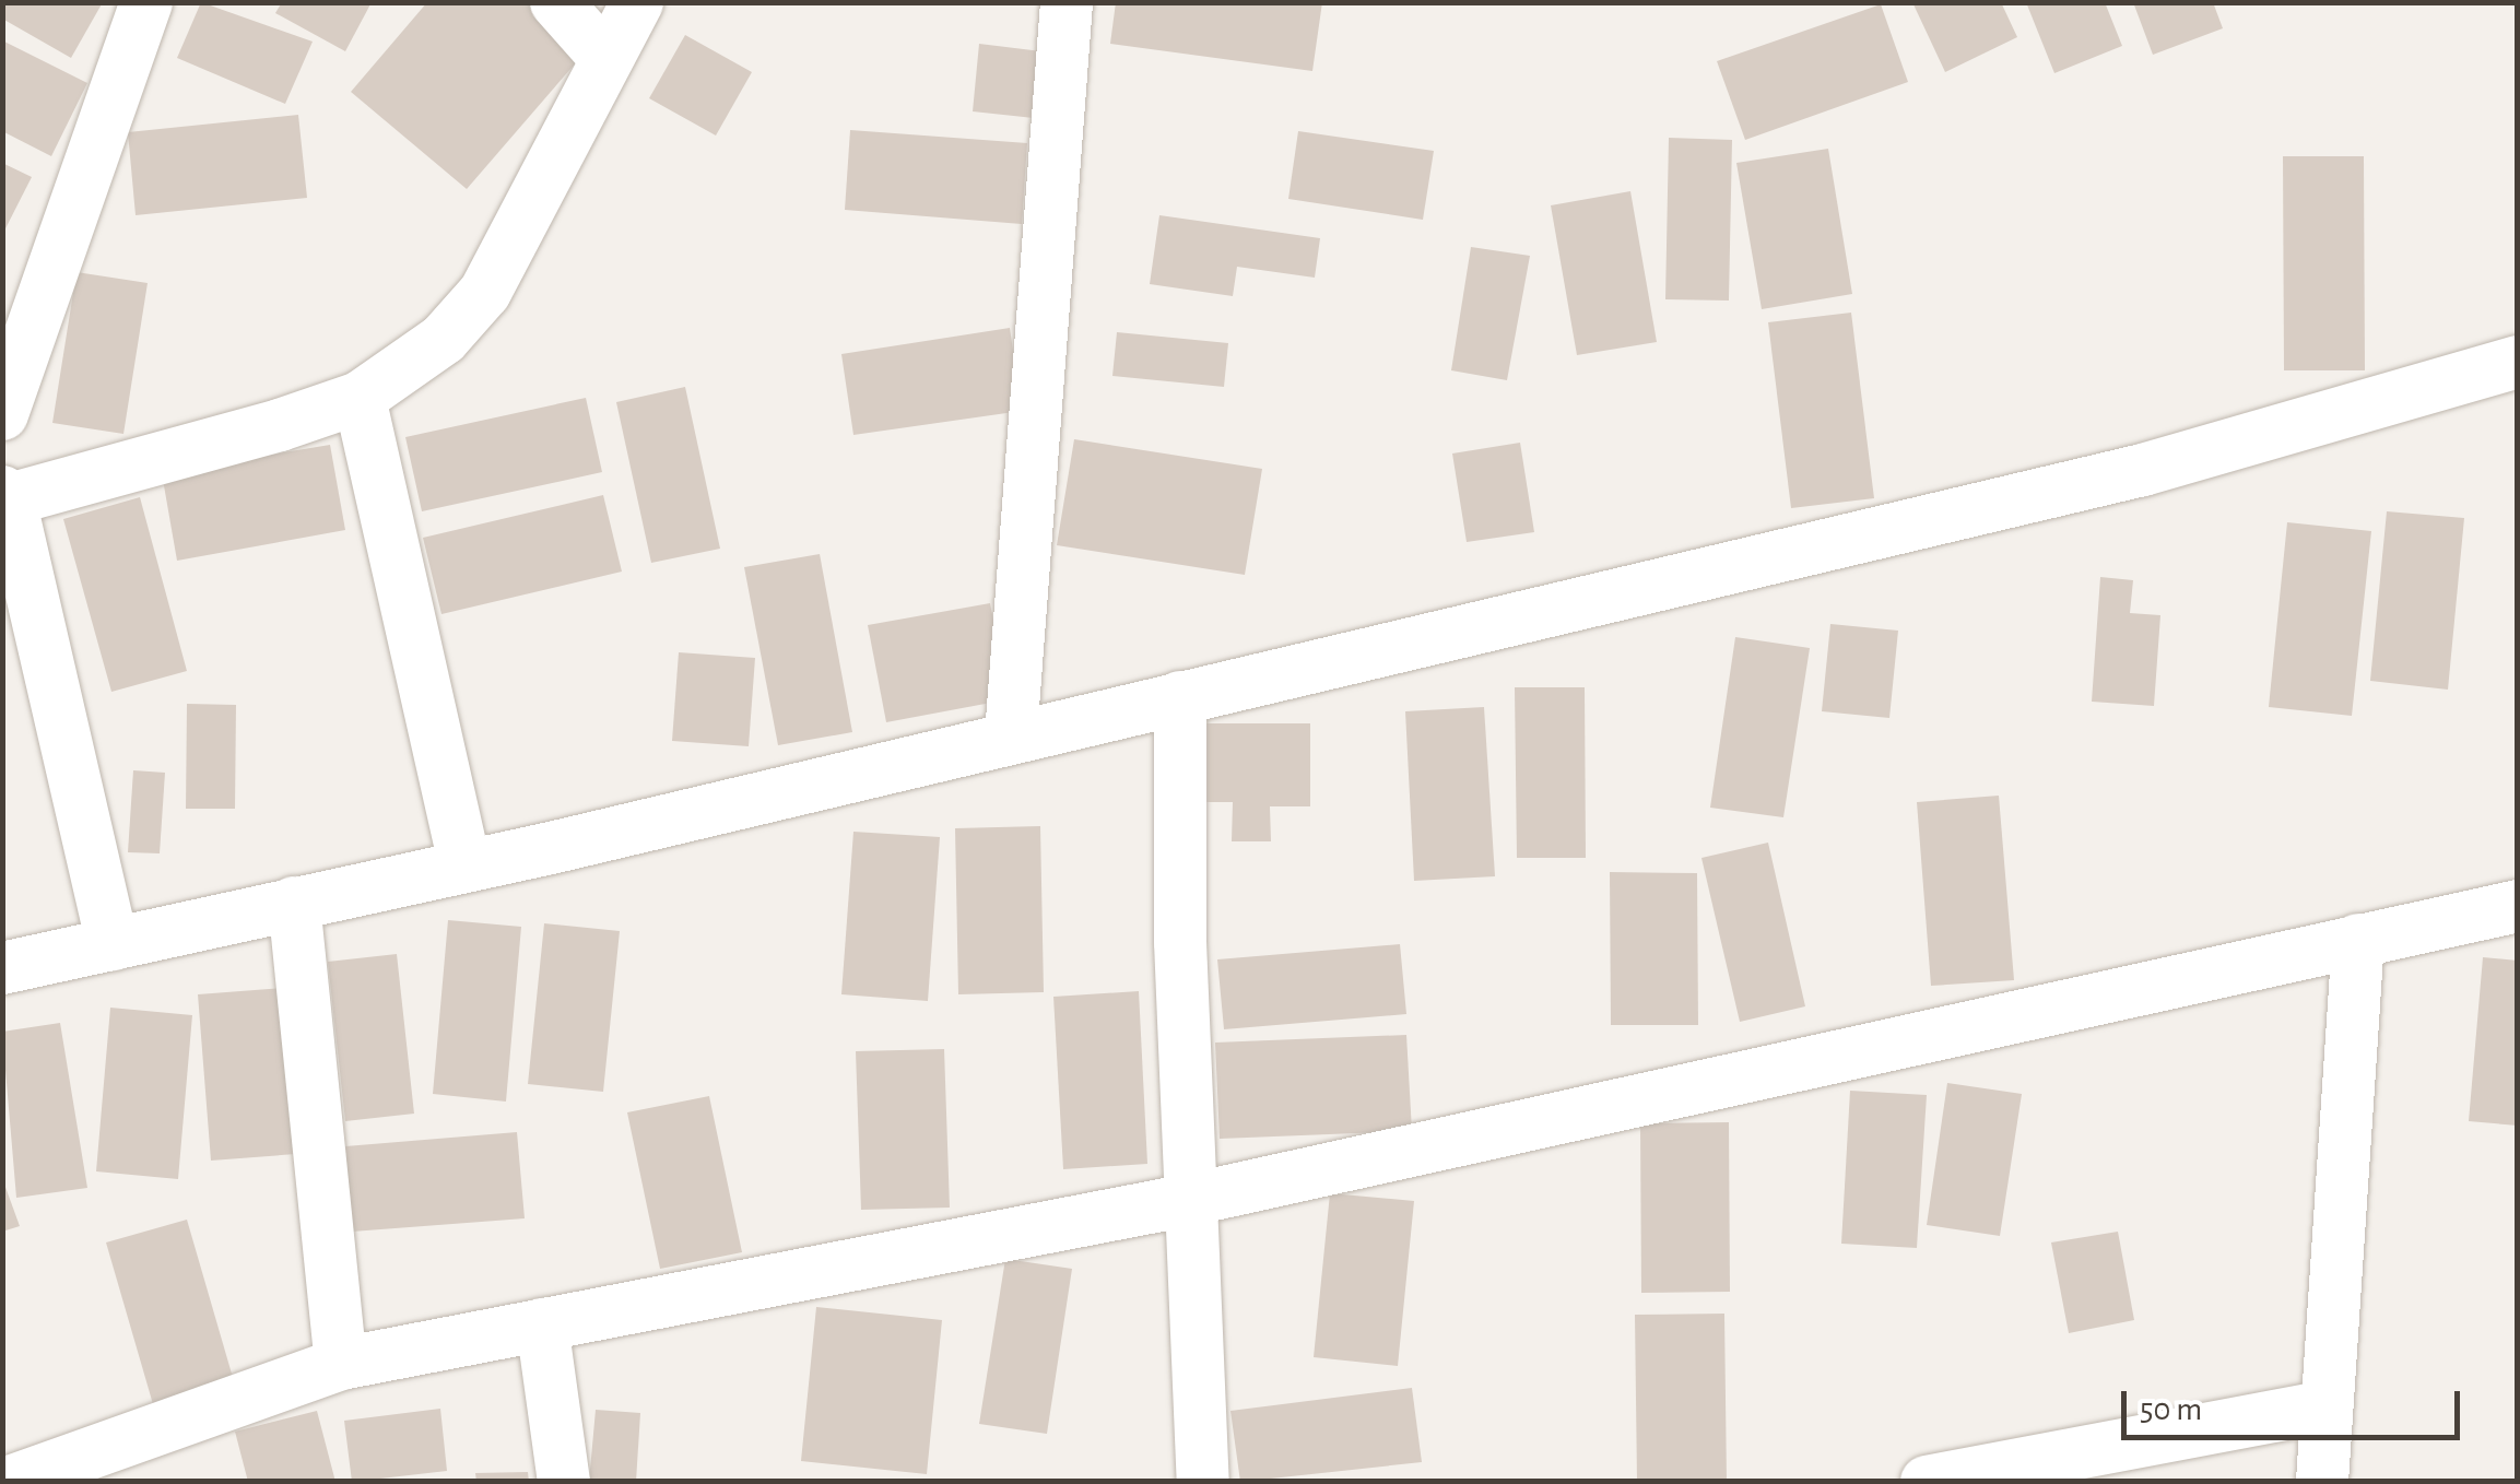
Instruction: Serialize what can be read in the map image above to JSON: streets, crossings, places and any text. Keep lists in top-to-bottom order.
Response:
{
  "scale_bar": "50 m"
}
